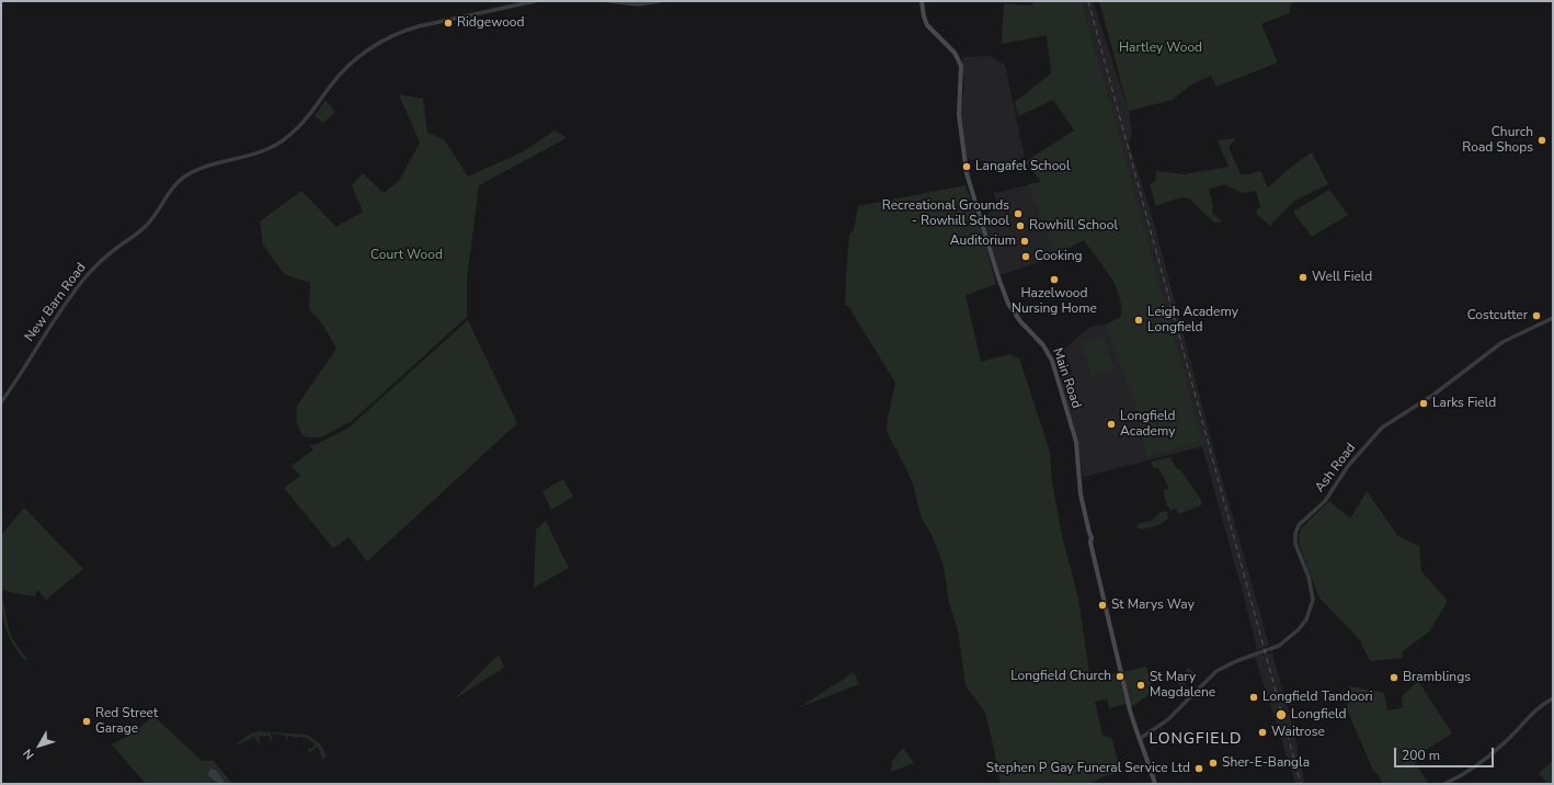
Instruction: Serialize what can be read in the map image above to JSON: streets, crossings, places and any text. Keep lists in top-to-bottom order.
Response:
{
  "streets": {
    "main road": ["Main Road"],
    "street": ["New Barn Road", "Ash Road"]
  },
  "crossings": [
    ["Main Road", "Ash Road"]
  ],
  "districts": ["LONGFIELD"],
  "parks": ["Hartley Wood", "Court Wood"],
  "places": [
    "Ridgewood",
    "Church Road Shops",
    "Langafel School",
    "Recreational Grounds - Rowhill School",
    "Rowhill School",
    "Auditorium",
    "Cooking",
    "Well Field",
    "Hazelwood Nursing Home",
    "Costcutter",
    "Leigh Academy Longfield",
    "Larks Field",
    "Longfield Academy",
    "St Marys Way",
    "Longfield Church",
    "Bramblings",
    "St Mary Magdalene",
    "Longfield Tandoori",
    "Longfield",
    "Red Street Garage",
    "Waitrose",
    "Sher-E-Bangla",
    "Stephen P Gay Funeral Service Ltd"
  ],
  "scale_bar": "200 m",
  "north": "bottom left"
}
